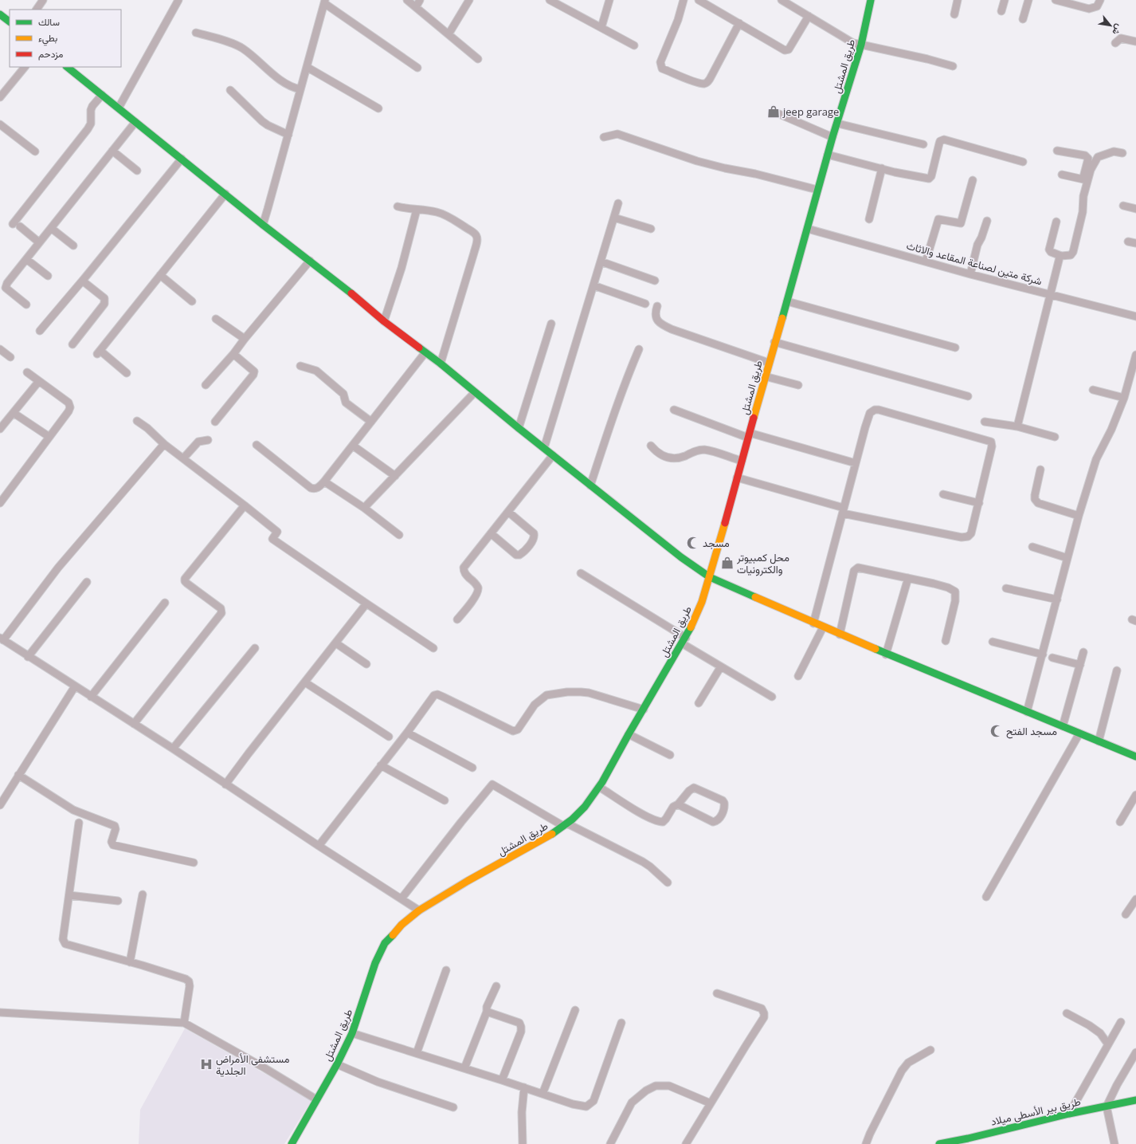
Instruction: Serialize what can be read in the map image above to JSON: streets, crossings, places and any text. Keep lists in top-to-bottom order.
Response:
{
  "streets": {
    "main road": ["طريق المشتل", "طريق بير الأسطى ميلاد"],
    "street": ["شركة متين لصناعة المقاعد والاثاث"]
  },
  "crossings": [
    ["طريق المشتل", "شركة متين لصناعة المقاعد والاثاث"]
  ],
  "places": {
    "shop": ["jeep garage", "محل كمبيوتر والكترونيات"],
    "mosque": ["مسجد", "مسجد الفتح"],
    "hospital": ["مستشفى الأمراض الجلدية"]
  },
  "legend": ["سالك", "بطيء", "مزدحم"],
  "north": "bottom right"
}
